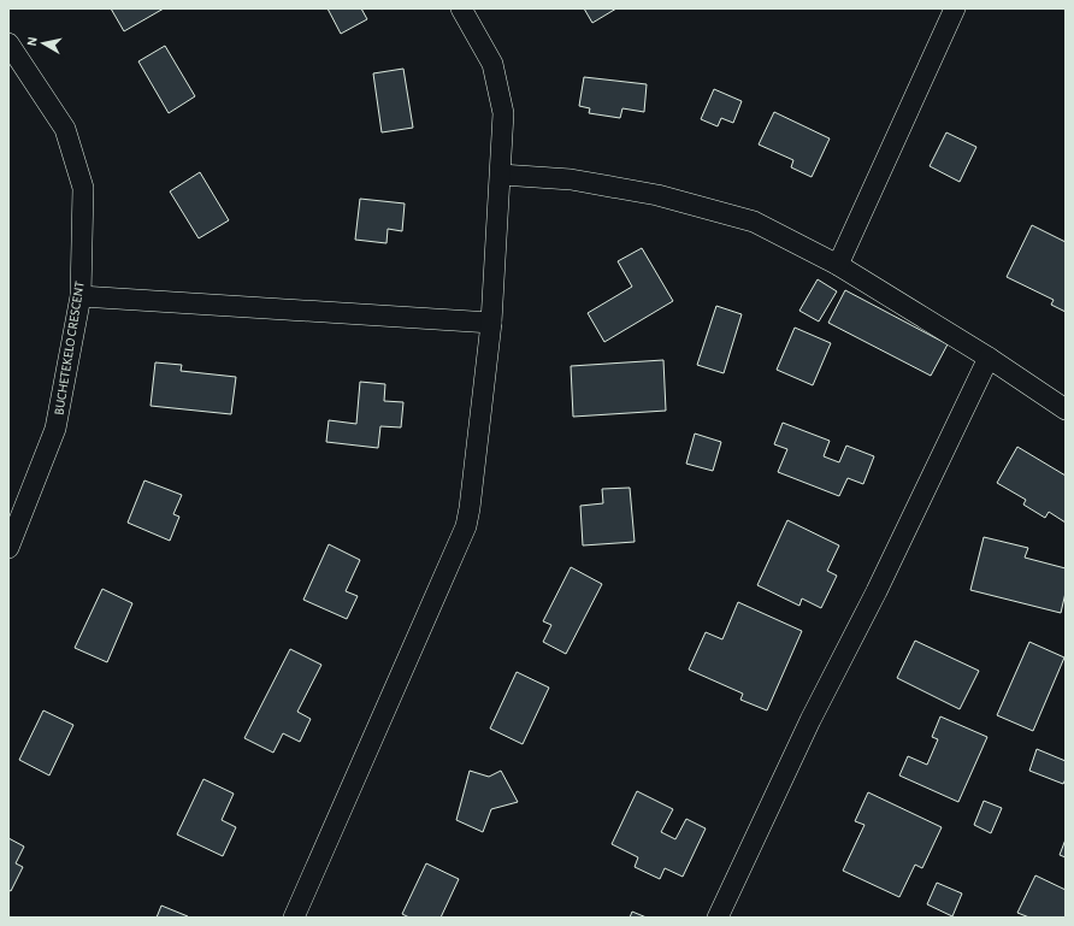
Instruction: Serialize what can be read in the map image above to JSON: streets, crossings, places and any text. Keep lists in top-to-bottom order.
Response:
{
  "streets": {
    "street": ["BUCHETEKELO CRESCENT"]
  },
  "north": "left"
}
